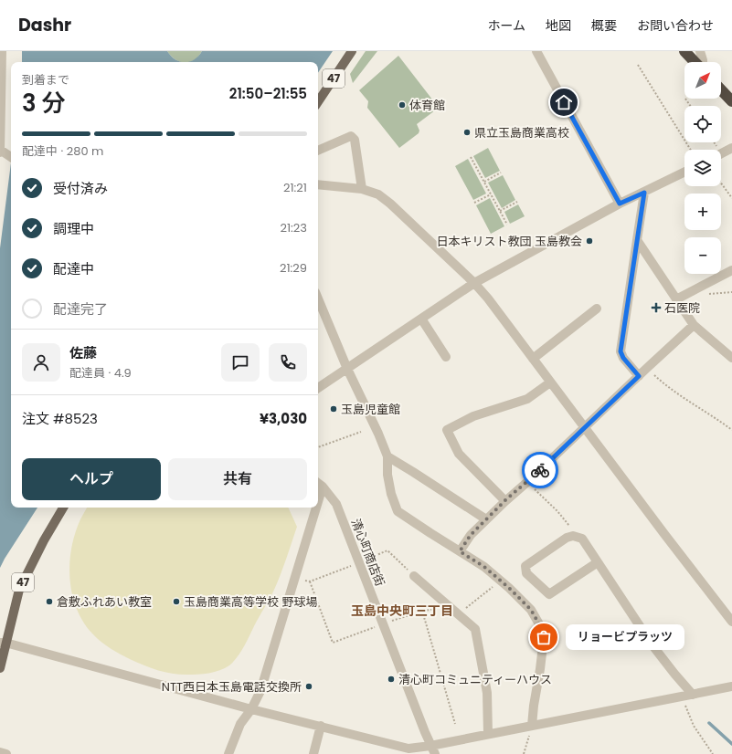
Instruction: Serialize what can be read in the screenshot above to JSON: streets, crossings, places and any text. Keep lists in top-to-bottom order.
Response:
{
  "streets": {
    "main road": ["47"],
    "street": ["清心町商店街"]
  },
  "districts": ["玉島中央町三丁目"],
  "places": {
    "other": [
      "体育館",
      "県立玉島商業高校",
      "日本キリスト教団 玉島教会",
      "玉島児童館",
      "倉敷ふれあい教室",
      "玉島商業高等学校 野球場",
      "リョービプラッツ",
      "清心町コミュニティーハウス",
      "NTT西日本玉島電話交換所"
    ],
    "health": ["石医院"]
  },
  "north": "top right",
  "page": {
    "header": "Dashr",
    "nav": [
      "ホーム",
      "地図",
      "概要",
      "お問い合わせ"
    ],
    "map_buttons": ["+", "−"],
    "heading": ["3 分", "到着まで", "21:50–21:55"],
    "panel": [
      "佐藤",
      "配達員 · 4.9",
      "注文 #8523",
      "¥3,030"
    ],
    "bar": "配達中 · 280 m",
    "list": [
      ["受付済み", "21:21"],
      ["調理中", "21:23"],
      ["配達中", "21:29"],
      "配達完了"
    ],
    "buttons": ["ヘルプ", "共有"],
    "bubble": "リョービプラッツ"
  }
}
